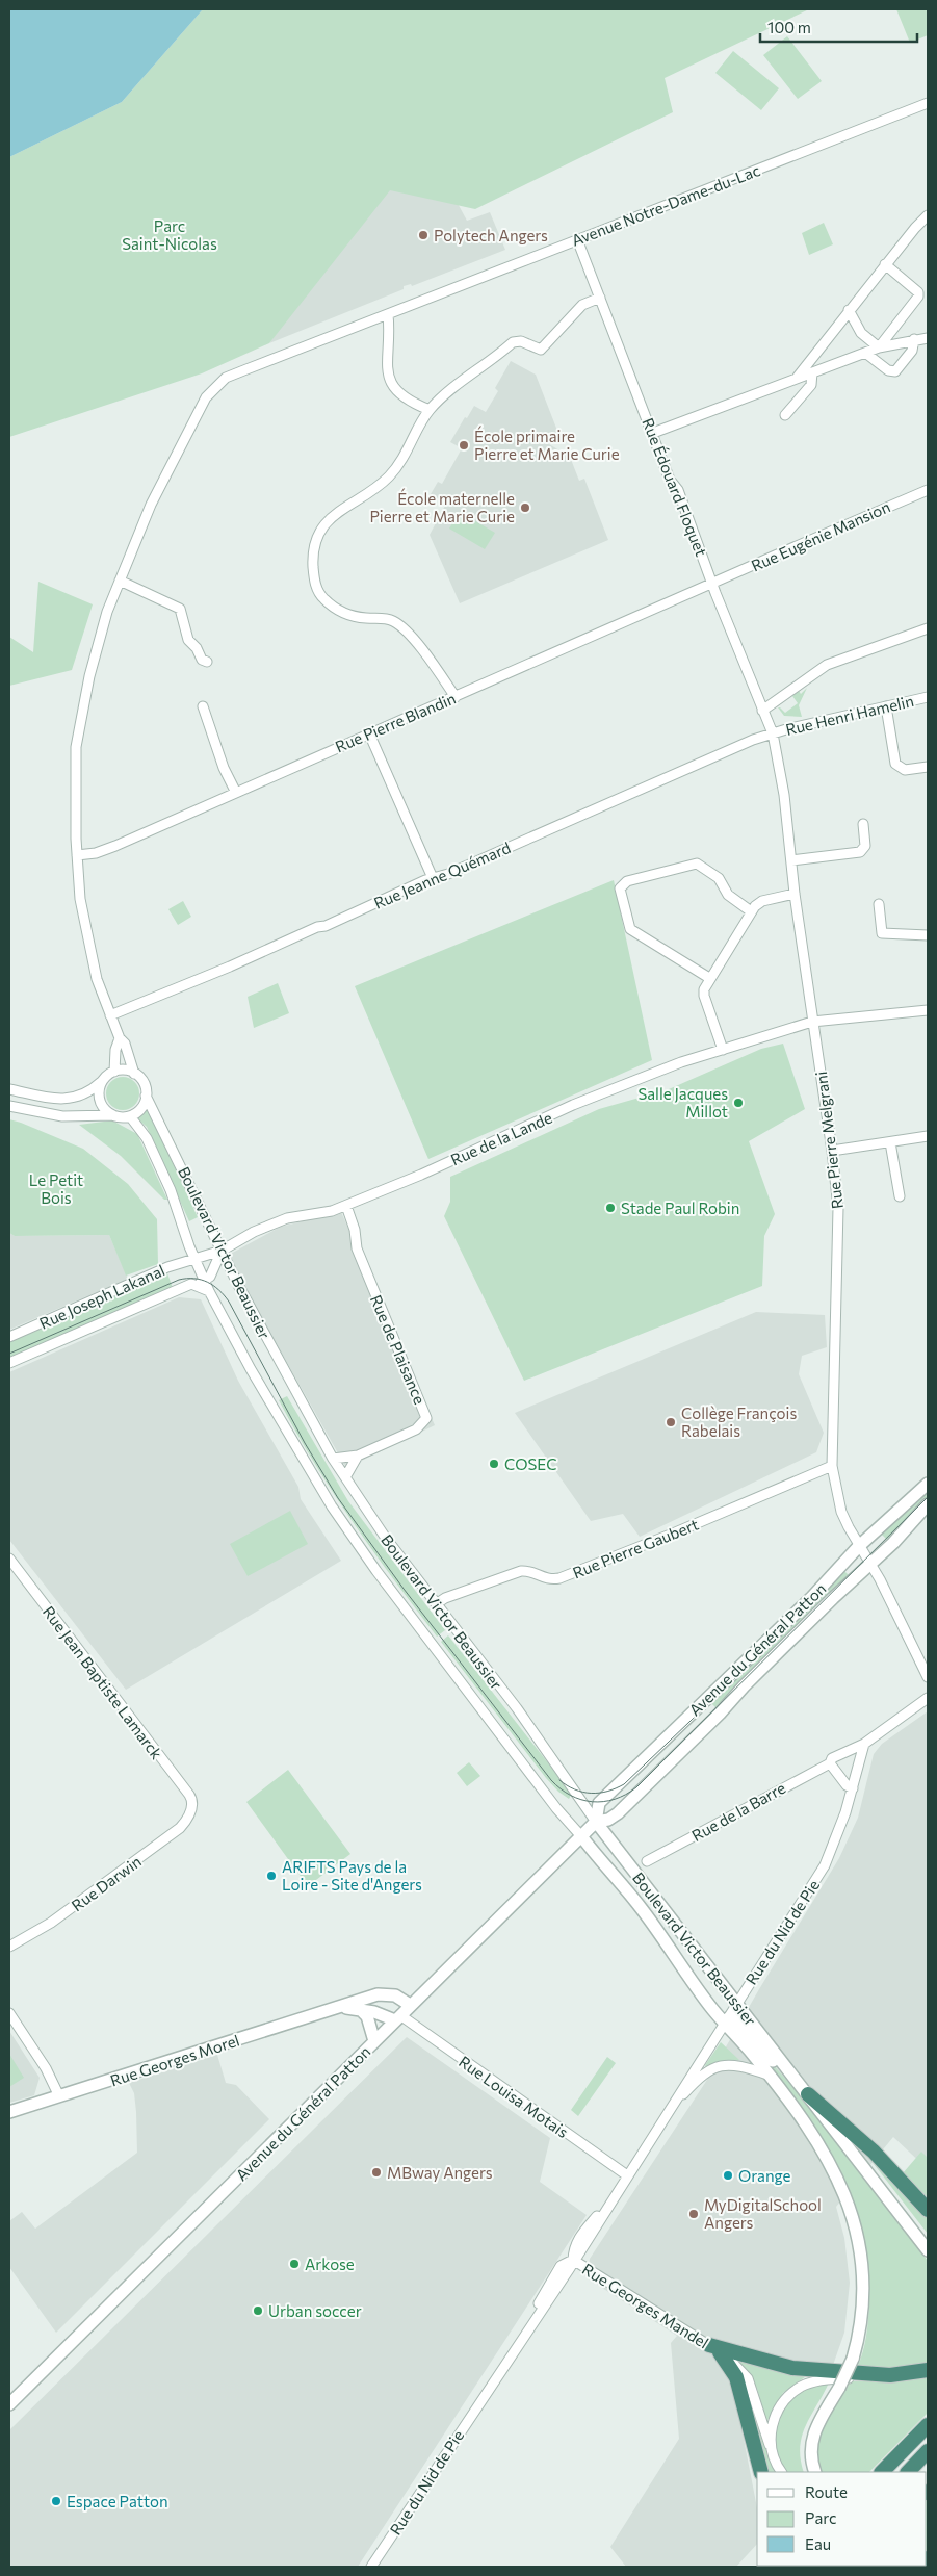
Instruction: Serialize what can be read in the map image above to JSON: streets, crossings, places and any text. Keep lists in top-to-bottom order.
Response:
{
  "streets": {
    "street": [
      "Avenue Notre-Dame-du-Lac",
      "Rue Édouard Floquet",
      "Rue Eugénie Mansion",
      "Rue Henri Hamelin",
      "Rue Pierre Blandin",
      "Rue Jeanne Quémard",
      "Rue de la Lande",
      "Rue Pierre Melgrani",
      "Boulevard Victor Beaussier",
      "Rue Joseph Lakanal",
      "Rue de Plaisance",
      "Rue Pierre Gaubert",
      "Avenue du Général Patton",
      "Rue Jean Baptiste Lamarck",
      "Rue de la Barre",
      "Rue Darwin",
      "Rue du Nid de Pie",
      "Rue Georges Morel",
      "Rue Louisa Motais",
      "Rue Georges Mandel"
    ]
  },
  "crossings": [
    ["Avenue Notre-Dame-du-Lac", "Rue Édouard Floquet"],
    ["Rue Édouard Floquet", "Rue Eugénie Mansion"],
    ["Rue Édouard Floquet", "Rue Henri Hamelin"],
    ["Rue Édouard Floquet", "Rue Pierre Blandin"],
    ["Rue Édouard Floquet", "Rue Jeanne Quémard"],
    ["Rue Édouard Floquet", "Rue Pierre Melgrani"],
    ["Rue Eugénie Mansion", "Rue Pierre Blandin"],
    ["Rue Henri Hamelin", "Rue Jeanne Quémard"],
    ["Rue Henri Hamelin", "Rue Pierre Melgrani"],
    ["Rue Jeanne Quémard", "Rue Pierre Melgrani"],
    ["Rue de la Lande", "Rue Pierre Melgrani"],
    ["Rue de la Lande", "Boulevard Victor Beaussier"],
    ["Rue de la Lande", "Rue Joseph Lakanal"],
    ["Rue de la Lande", "Rue de Plaisance"],
    ["Rue Pierre Melgrani", "Rue Pierre Gaubert"],
    ["Rue Pierre Melgrani", "Avenue du Général Patton"],
    ["Boulevard Victor Beaussier", "Rue Joseph Lakanal"],
    ["Boulevard Victor Beaussier", "Rue de Plaisance"],
    ["Boulevard Victor Beaussier", "Rue Pierre Gaubert"],
    ["Boulevard Victor Beaussier", "Avenue du Général Patton"],
    ["Boulevard Victor Beaussier", "Rue du Nid de Pie"],
    ["Avenue du Général Patton", "Rue Georges Morel"],
    ["Avenue du Général Patton", "Rue Louisa Motais"],
    ["Rue Jean Baptiste Lamarck", "Rue Darwin"],
    ["Rue de la Barre", "Rue du Nid de Pie"],
    ["Rue du Nid de Pie", "Rue Louisa Motais"],
    ["Rue du Nid de Pie", "Rue Georges Mandel"],
    ["Rue Georges Morel", "Rue Louisa Motais"]
  ],
  "parks": ["Parc Saint-Nicolas", "Le Petit Bois"],
  "places": [
    "Polytech Angers",
    "École primaire Pierre et Marie Curie",
    "École maternelle Pierre et Marie Curie",
    "Salle Jacques Millot",
    "Stade Paul Robin",
    "Collège François Rabelais",
    "COSEC",
    "ARIFTS Pays de la Loire - Site d'Angers",
    "MBway Angers",
    "Orange",
    "MyDigitalSchool Angers",
    "Arkose",
    "Urban soccer",
    "Espace Patton"
  ],
  "legend": ["Route", "Parc", "Eau"],
  "scale_bar": "100 m"
}
